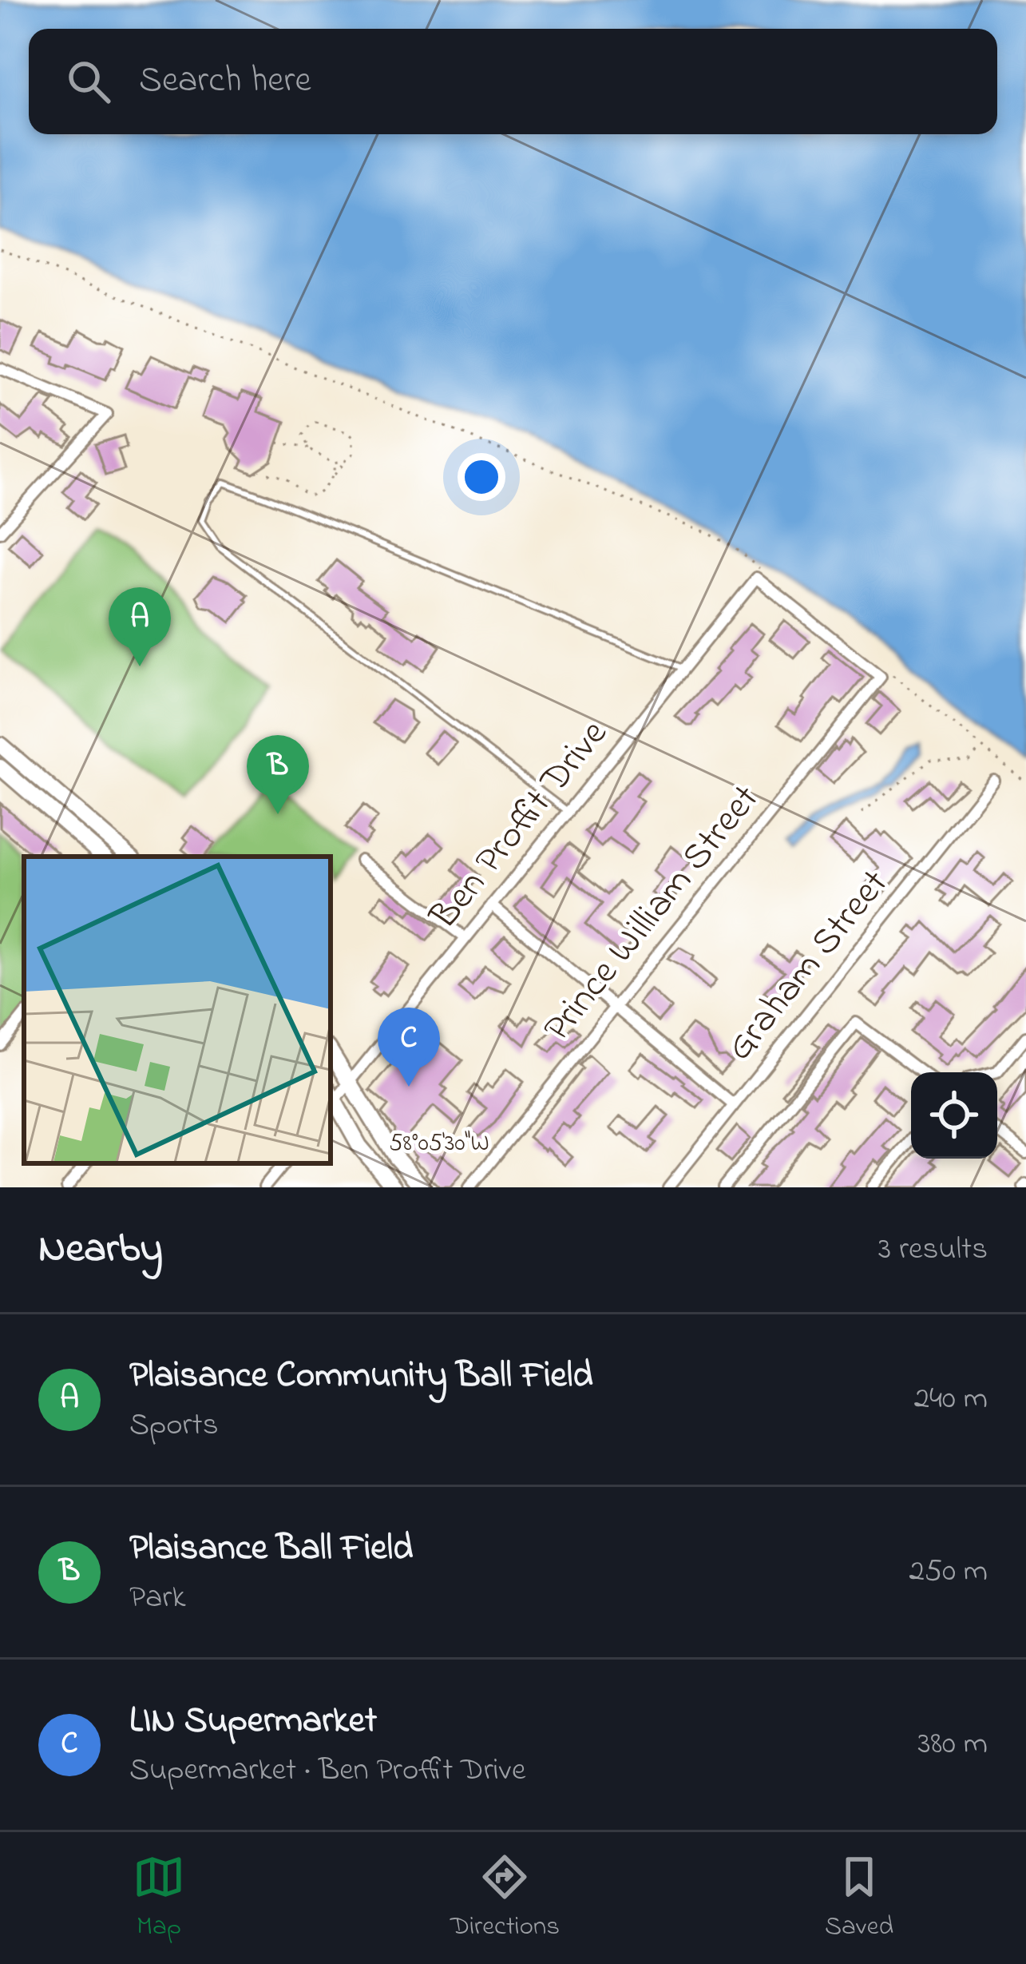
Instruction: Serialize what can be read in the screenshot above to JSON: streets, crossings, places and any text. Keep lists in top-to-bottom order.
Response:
{
  "streets": {
    "street": ["Ben Proffit Drive", "Prince William Street", "Graham Street"]
  },
  "crossings": [
    ["Ben Proffit Drive", "Prince William Street"]
  ],
  "page": {
    "search": "Search here",
    "pins": ["A", "B", "C"],
    "heading": ["Nearby", "3 results"],
    "list": [
      {
        "mark": "A",
        "name": "Plaisance Community Ball Field",
        "note": "Sports",
        "value": "240 m"
      },
      {
        "mark": "B",
        "name": "Plaisance Ball Field",
        "note": "Park",
        "value": "250 m"
      },
      {
        "mark": "C",
        "name": "LIN Supermarket",
        "note": "Supermarket · Ben Proffit Drive",
        "value": "380 m"
      }
    ],
    "nav": ["Map", "Directions", "Saved"]
  },
  "coordinates": ["58°05'30\"W"]
}
